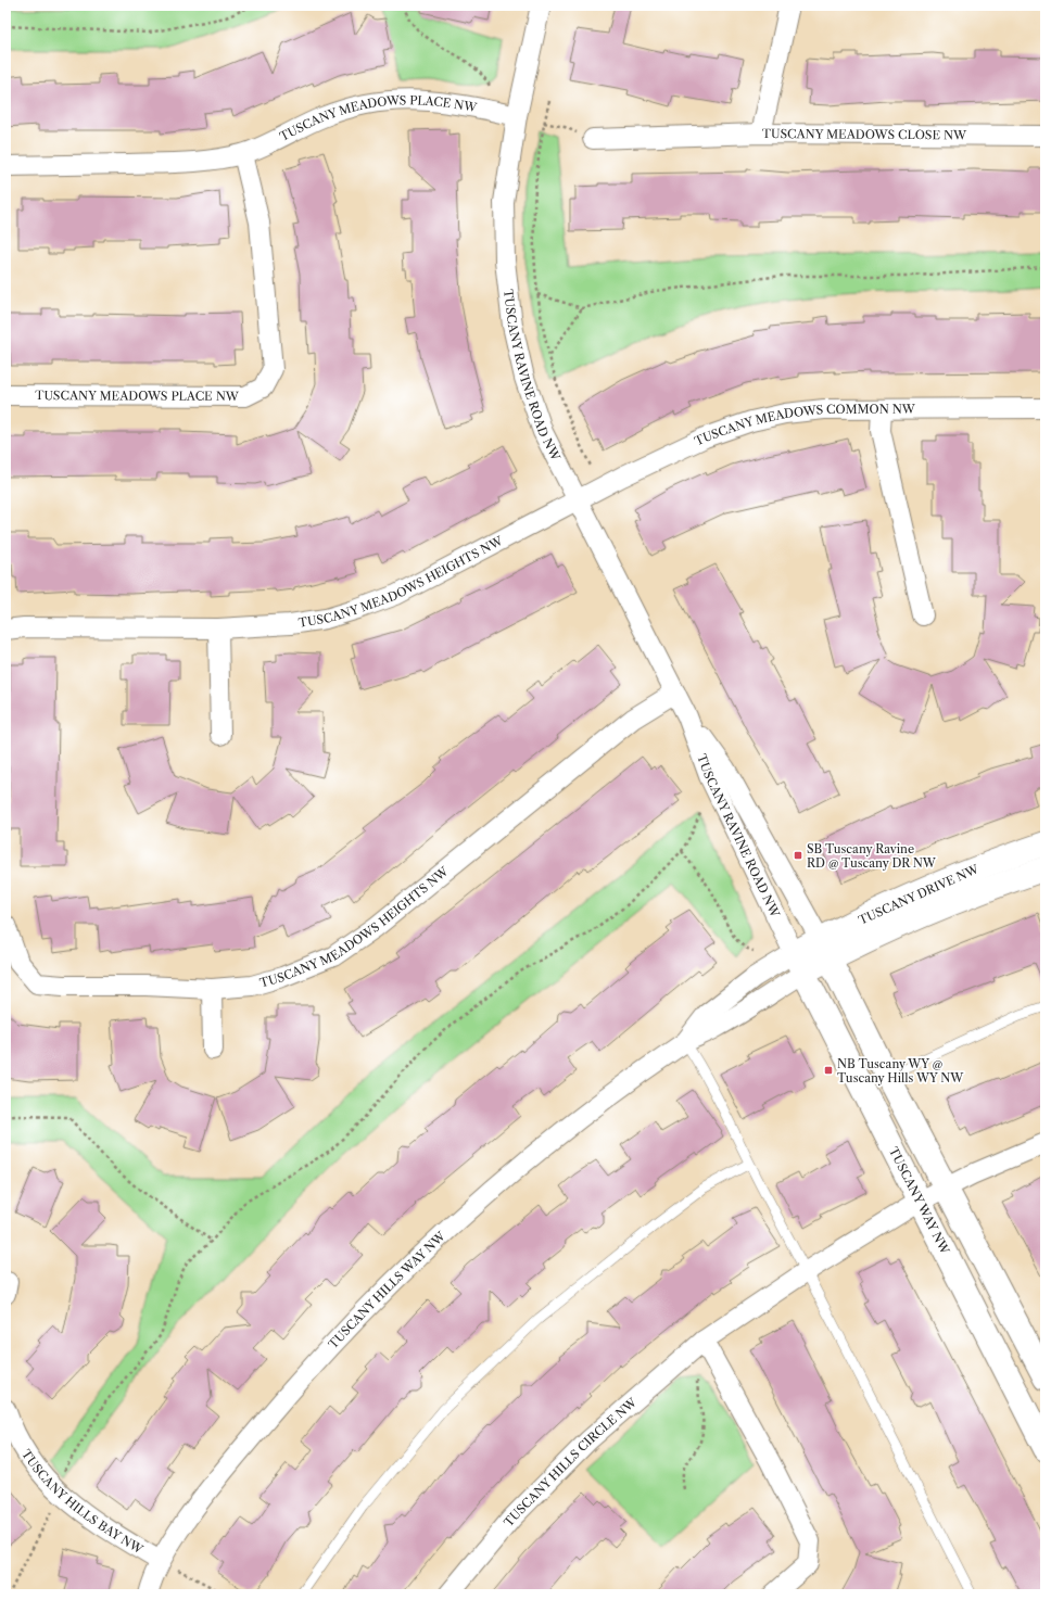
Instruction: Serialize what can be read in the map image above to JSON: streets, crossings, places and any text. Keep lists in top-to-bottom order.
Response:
{
  "streets": {
    "street": [
      "TUSCANY MEADOWS PLACE NW",
      "TUSCANY MEADOWS CLOSE NW",
      "TUSCANY RAVINE ROAD NW",
      "TUSCANY MEADOWS COMMON NW",
      "TUSCANY MEADOWS HEIGHTS NW",
      "TUSCANY DRIVE NW",
      "TUSCANY WAY NW",
      "TUSCANY HILLS WAY NW",
      "TUSCANY HILLS CIRCLE NW",
      "TUSCANY HILLS BAY NW"
    ]
  },
  "crossings": [
    ["TUSCANY MEADOWS PLACE NW", "TUSCANY RAVINE ROAD NW"],
    ["TUSCANY RAVINE ROAD NW", "TUSCANY MEADOWS COMMON NW"],
    ["TUSCANY RAVINE ROAD NW", "TUSCANY MEADOWS HEIGHTS NW"],
    ["TUSCANY RAVINE ROAD NW", "TUSCANY DRIVE NW"],
    ["TUSCANY RAVINE ROAD NW", "TUSCANY WAY NW"],
    ["TUSCANY RAVINE ROAD NW", "TUSCANY HILLS WAY NW"],
    ["TUSCANY MEADOWS COMMON NW", "TUSCANY MEADOWS HEIGHTS NW"],
    ["TUSCANY DRIVE NW", "TUSCANY WAY NW"],
    ["TUSCANY DRIVE NW", "TUSCANY HILLS WAY NW"],
    ["TUSCANY WAY NW", "TUSCANY HILLS WAY NW"],
    ["TUSCANY WAY NW", "TUSCANY HILLS CIRCLE NW"],
    ["TUSCANY HILLS WAY NW", "TUSCANY HILLS BAY NW"]
  ],
  "places": {
    "transit": ["SB Tuscany Ravine RD @ Tuscany DR NW", "NB Tuscany WY @ Tuscany Hills WY NW"]
  }
}
